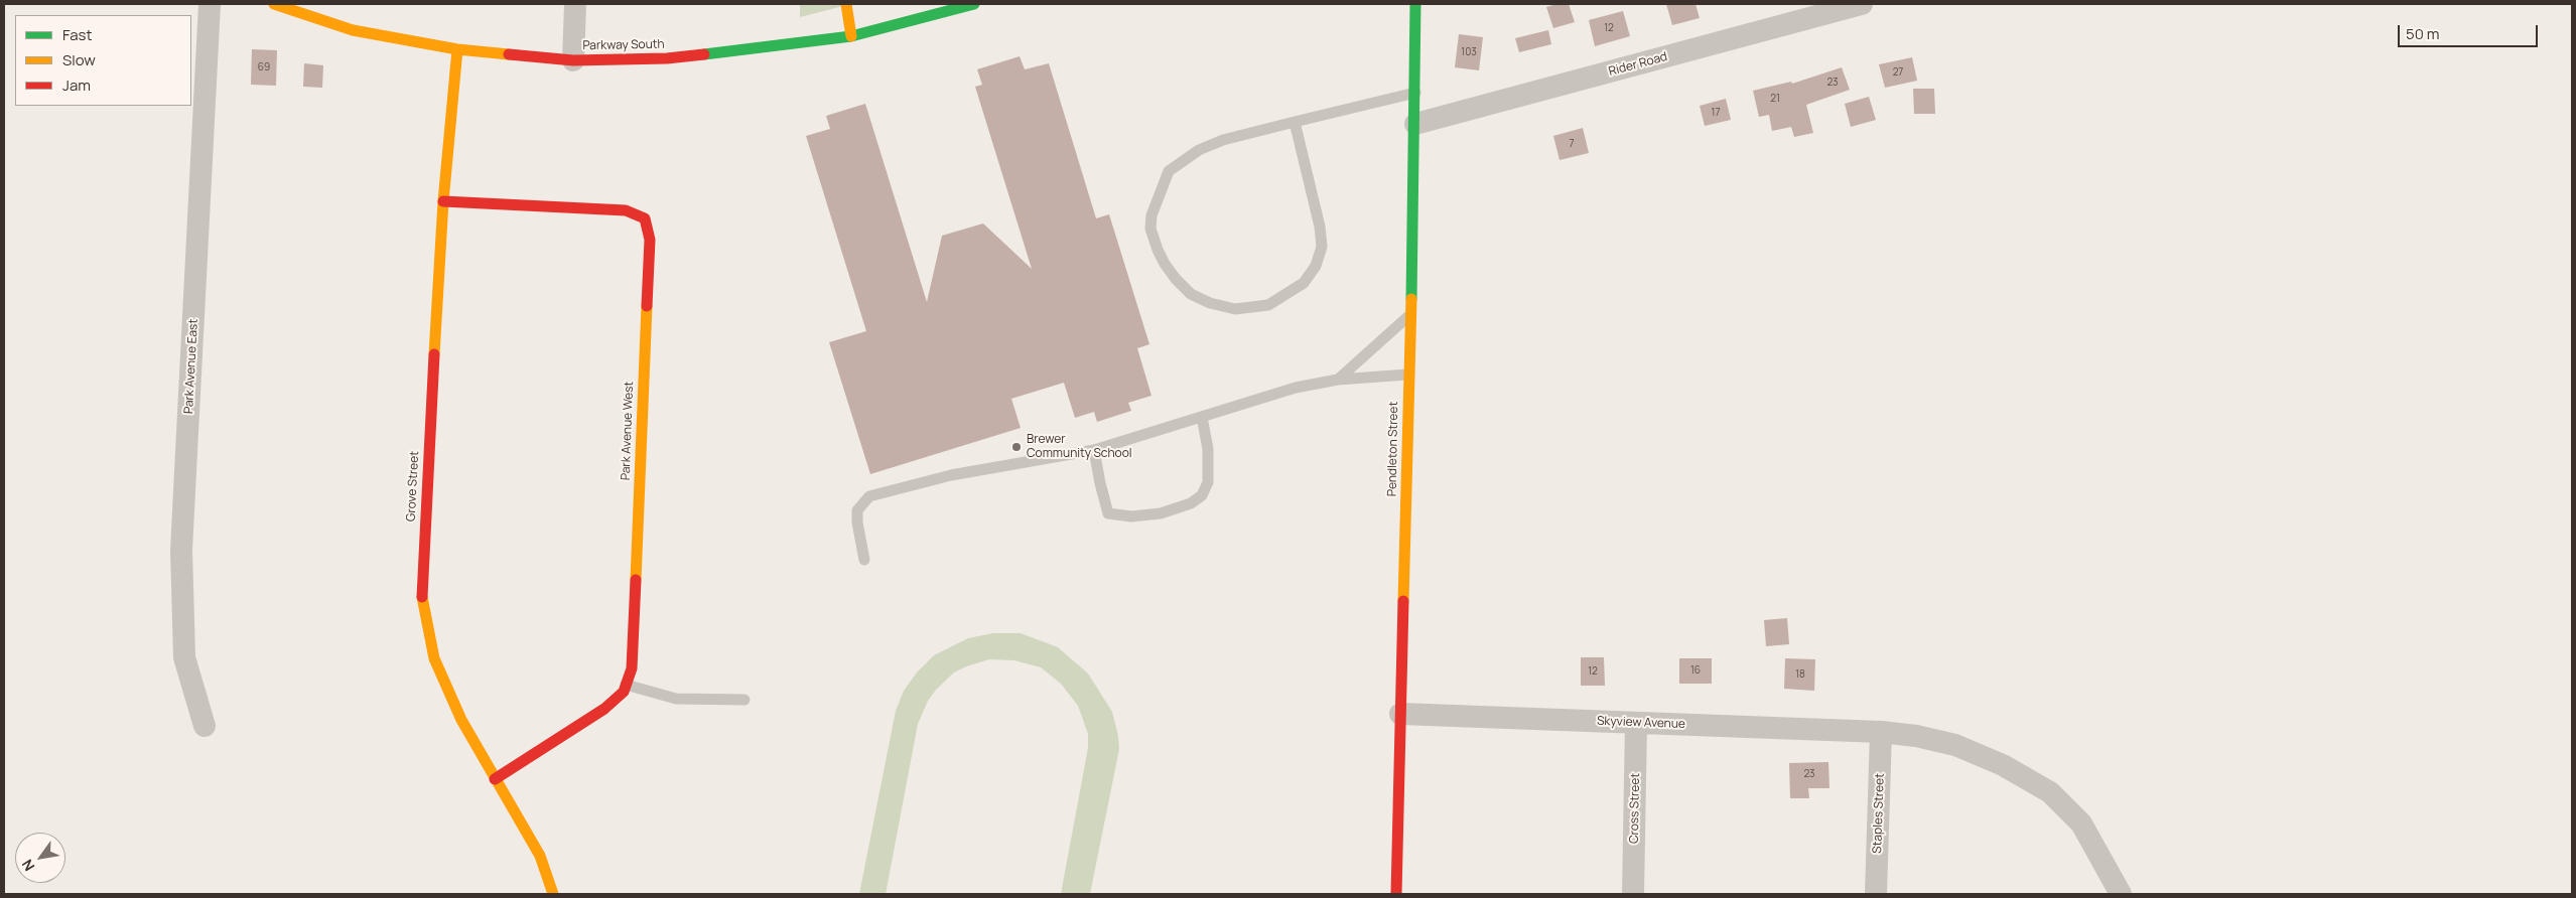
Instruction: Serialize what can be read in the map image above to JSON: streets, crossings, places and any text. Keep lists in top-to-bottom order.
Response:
{
  "streets": {
    "street": [
      "Parkway South",
      "Rider Road",
      "Park Avenue East",
      "Park Avenue West",
      "Pendleton Street",
      "Grove Street",
      "Skyview Avenue",
      "Cross Street",
      "Staples Street"
    ]
  },
  "crossings": [
    ["Parkway South", "Grove Street"],
    ["Rider Road", "Pendleton Street"],
    ["Park Avenue West", "Grove Street"],
    ["Pendleton Street", "Skyview Avenue"],
    ["Skyview Avenue", "Cross Street"],
    ["Skyview Avenue", "Staples Street"]
  ],
  "places": ["Brewer Community School"],
  "house_numbers": [
    "12",
    "103",
    "69",
    "27",
    "23",
    "21",
    "17",
    "7",
    "16",
    "12",
    "18",
    "23"
  ],
  "legend": ["Fast", "Slow", "Jam"],
  "scale_bar": "50 m",
  "north": "bottom left"
}
